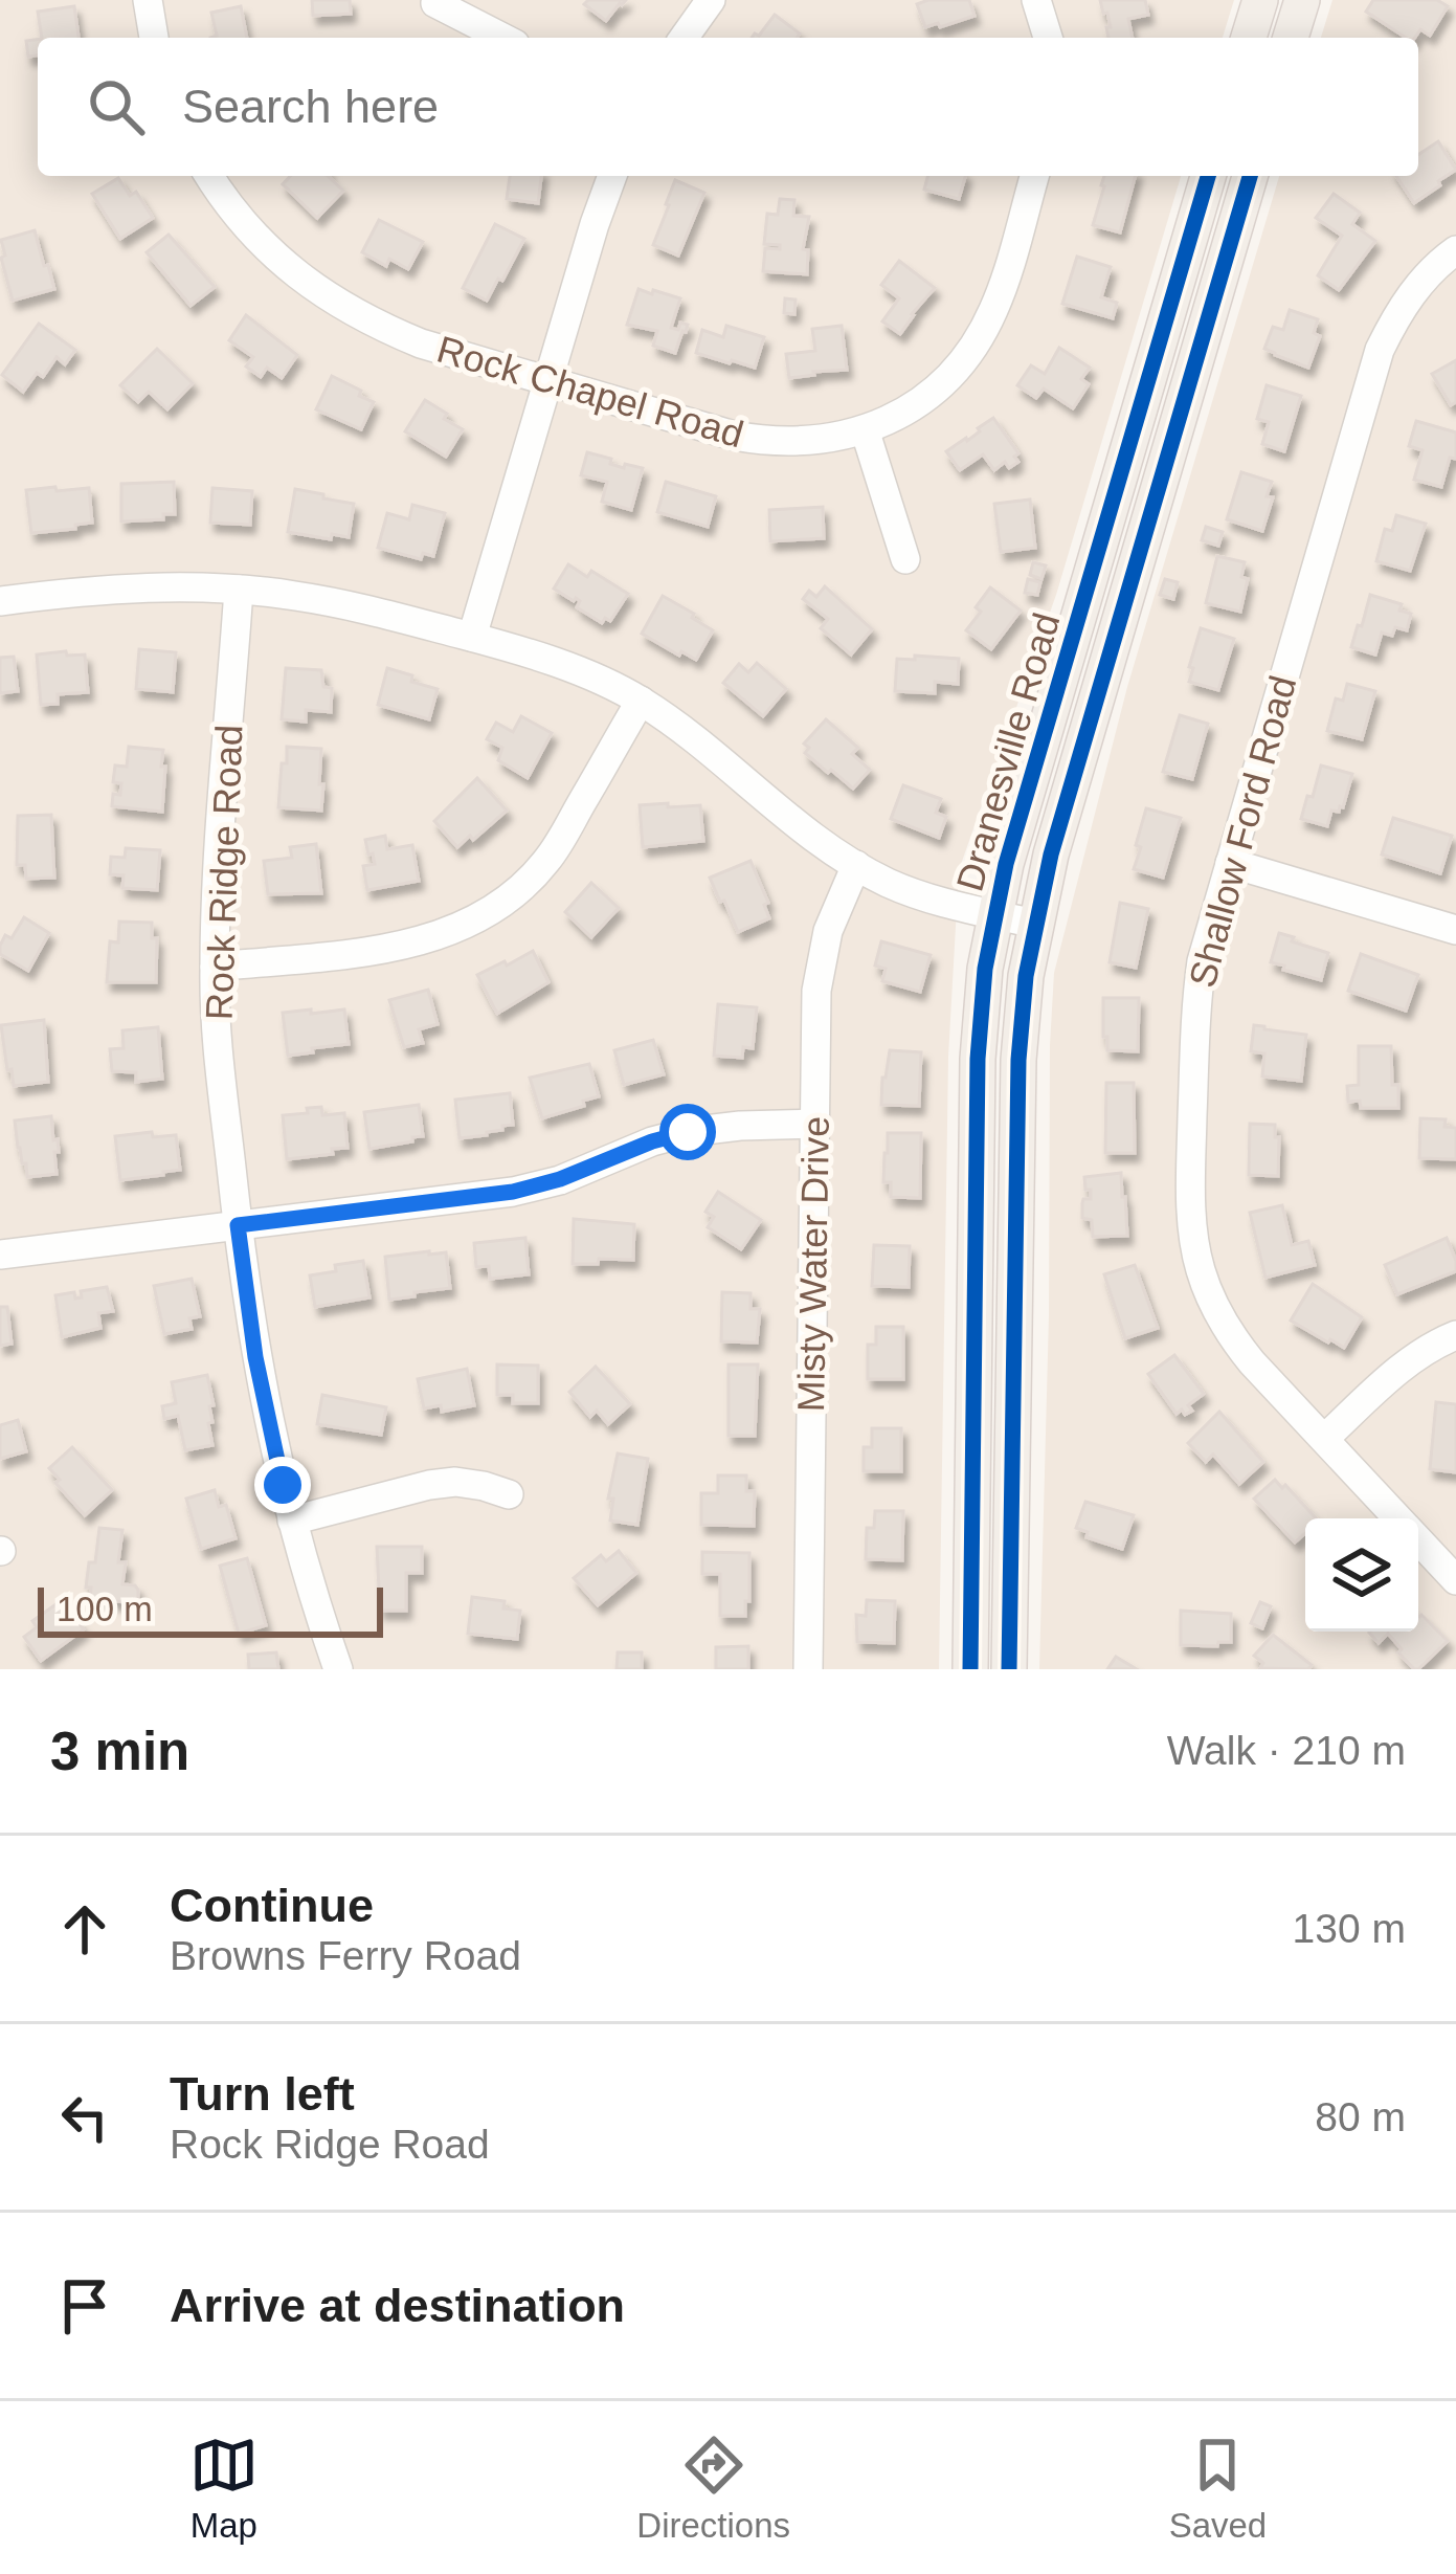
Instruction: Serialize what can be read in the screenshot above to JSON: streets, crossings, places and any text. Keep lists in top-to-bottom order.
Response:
{
  "streets": {
    "main road": ["Dranesville Road"],
    "street": [
      "Rock Chapel Road",
      "Shallow Ford Road",
      "Rock Ridge Road",
      "Misty Water Drive"
    ]
  },
  "scale_bar": "100 m",
  "page": {
    "search": "Search here",
    "scale": "100 m",
    "heading": ["3 min", "Walk · 210 m"],
    "list": [
      ["Continue", "Browns Ferry Road", "130 m"],
      ["Turn left", "Rock Ridge Road", "80 m"],
      "Arrive at destination"
    ],
    "nav": ["Map", "Directions", "Saved"]
  }
}
